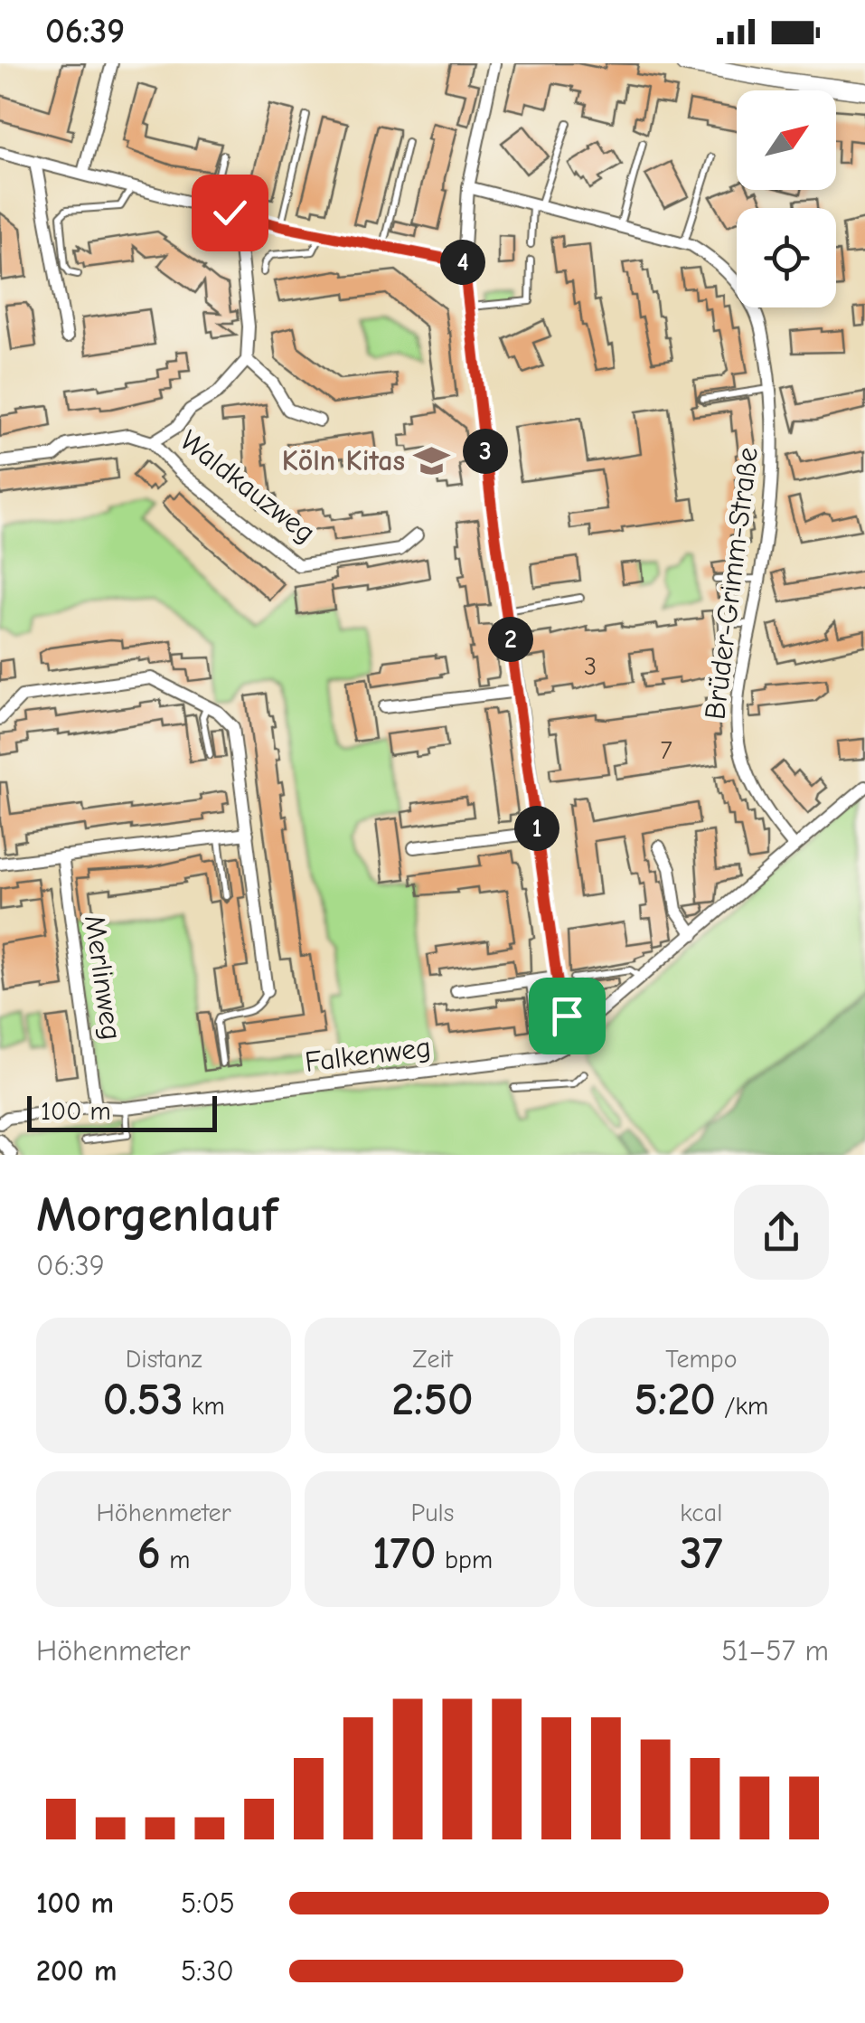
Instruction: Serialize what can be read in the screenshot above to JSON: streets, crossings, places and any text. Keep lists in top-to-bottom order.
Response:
{
  "streets": {
    "street": [
      "Waldkauzweg",
      "Brüder-Grimm-Straße",
      "Merlinweg",
      "Falkenweg"
    ]
  },
  "crossings": [
    ["Brüder-Grimm-Straße", "Falkenweg"],
    ["Merlinweg", "Falkenweg"]
  ],
  "places": {
    "school or university": ["Köln Kitas"]
  },
  "house_numbers": ["3", "7"],
  "scale_bar": "100 m",
  "north": "top right",
  "page": {
    "status": "06:39",
    "pins": [
      "4",
      "3",
      "2",
      "1"
    ],
    "scale": "100 m",
    "heading": ["Morgenlauf", "06:39"],
    "stats": [
      ["Distanz", "0.53 km"],
      ["Zeit", "2:50"],
      ["Tempo", "5:20 /km"],
      ["Höhenmeter", "6 m"],
      ["Puls", "170 bpm"],
      ["kcal", "37"]
    ],
    "chart": ["Höhenmeter", "51–57 m"],
    "list": [
      {
        "name": "100 m",
        "note": "5:05"
      },
      {
        "name": "200 m",
        "note": "5:30"
      }
    ]
  }
}
